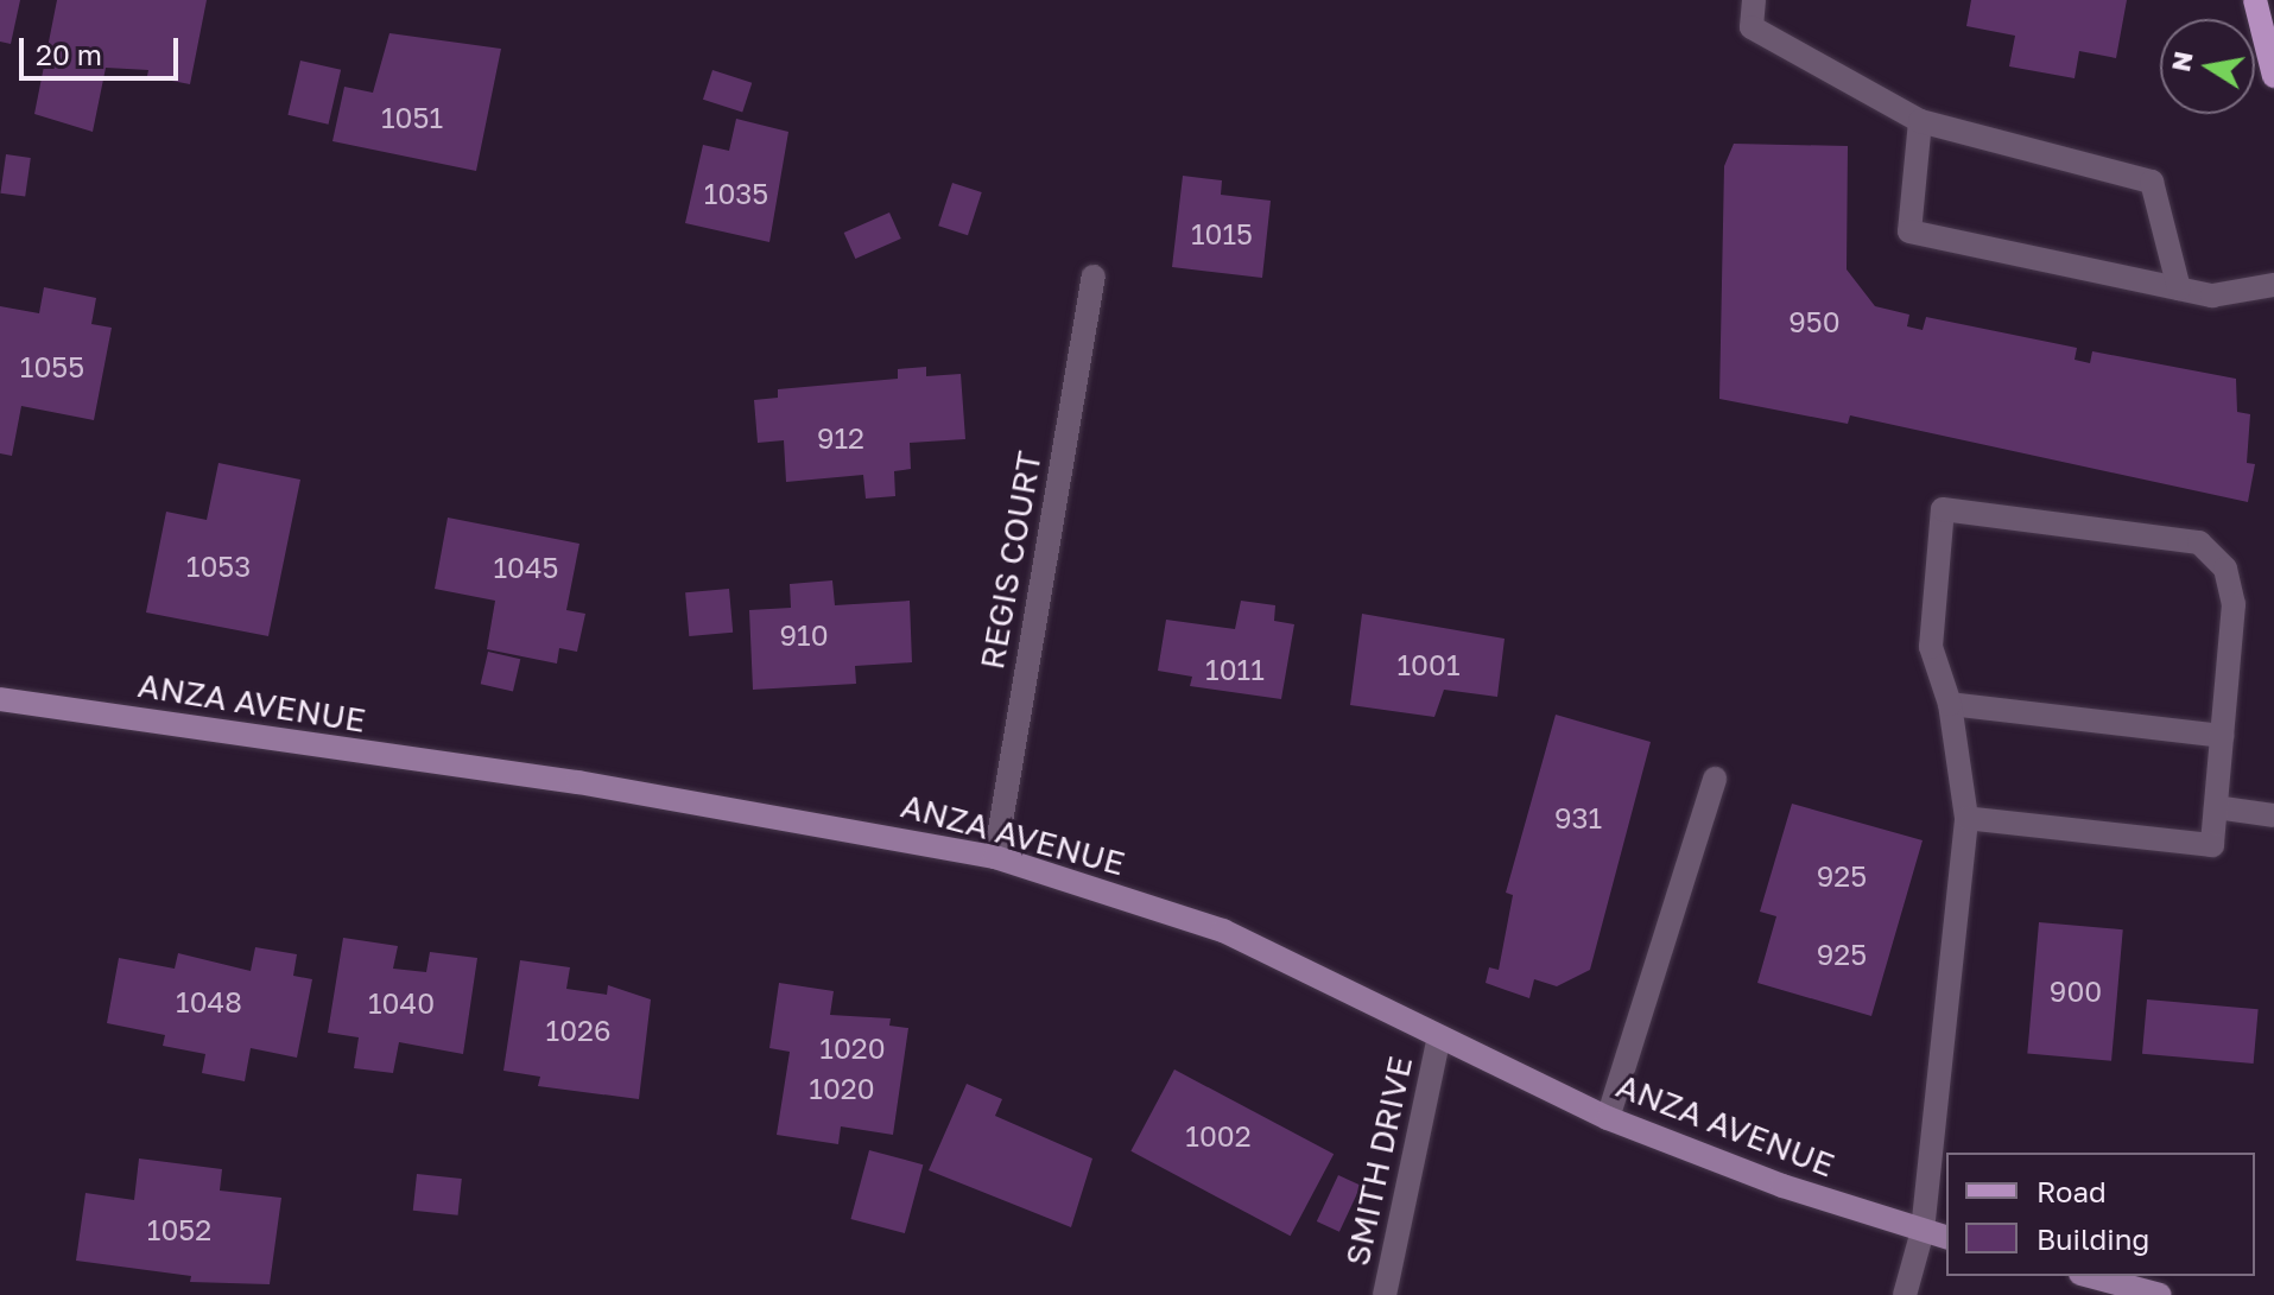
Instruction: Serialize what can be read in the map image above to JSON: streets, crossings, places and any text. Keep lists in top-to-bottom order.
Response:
{
  "streets": {
    "street": ["REGIS COURT", "ANZA AVENUE", "SMITH DRIVE"]
  },
  "crossings": [
    ["REGIS COURT", "ANZA AVENUE"],
    ["ANZA AVENUE", "SMITH DRIVE"]
  ],
  "house_numbers": [
    "1051",
    "1035",
    "1015",
    "950",
    "1055",
    "912",
    "1053",
    "1045",
    "910",
    "1001",
    "1011",
    "931",
    "925",
    "925",
    "900",
    "1048",
    "1040",
    "1026",
    "1020",
    "1020",
    "1002",
    "1052"
  ],
  "legend": ["Road", "Building"],
  "scale_bar": "20 m",
  "north": "left"
}
